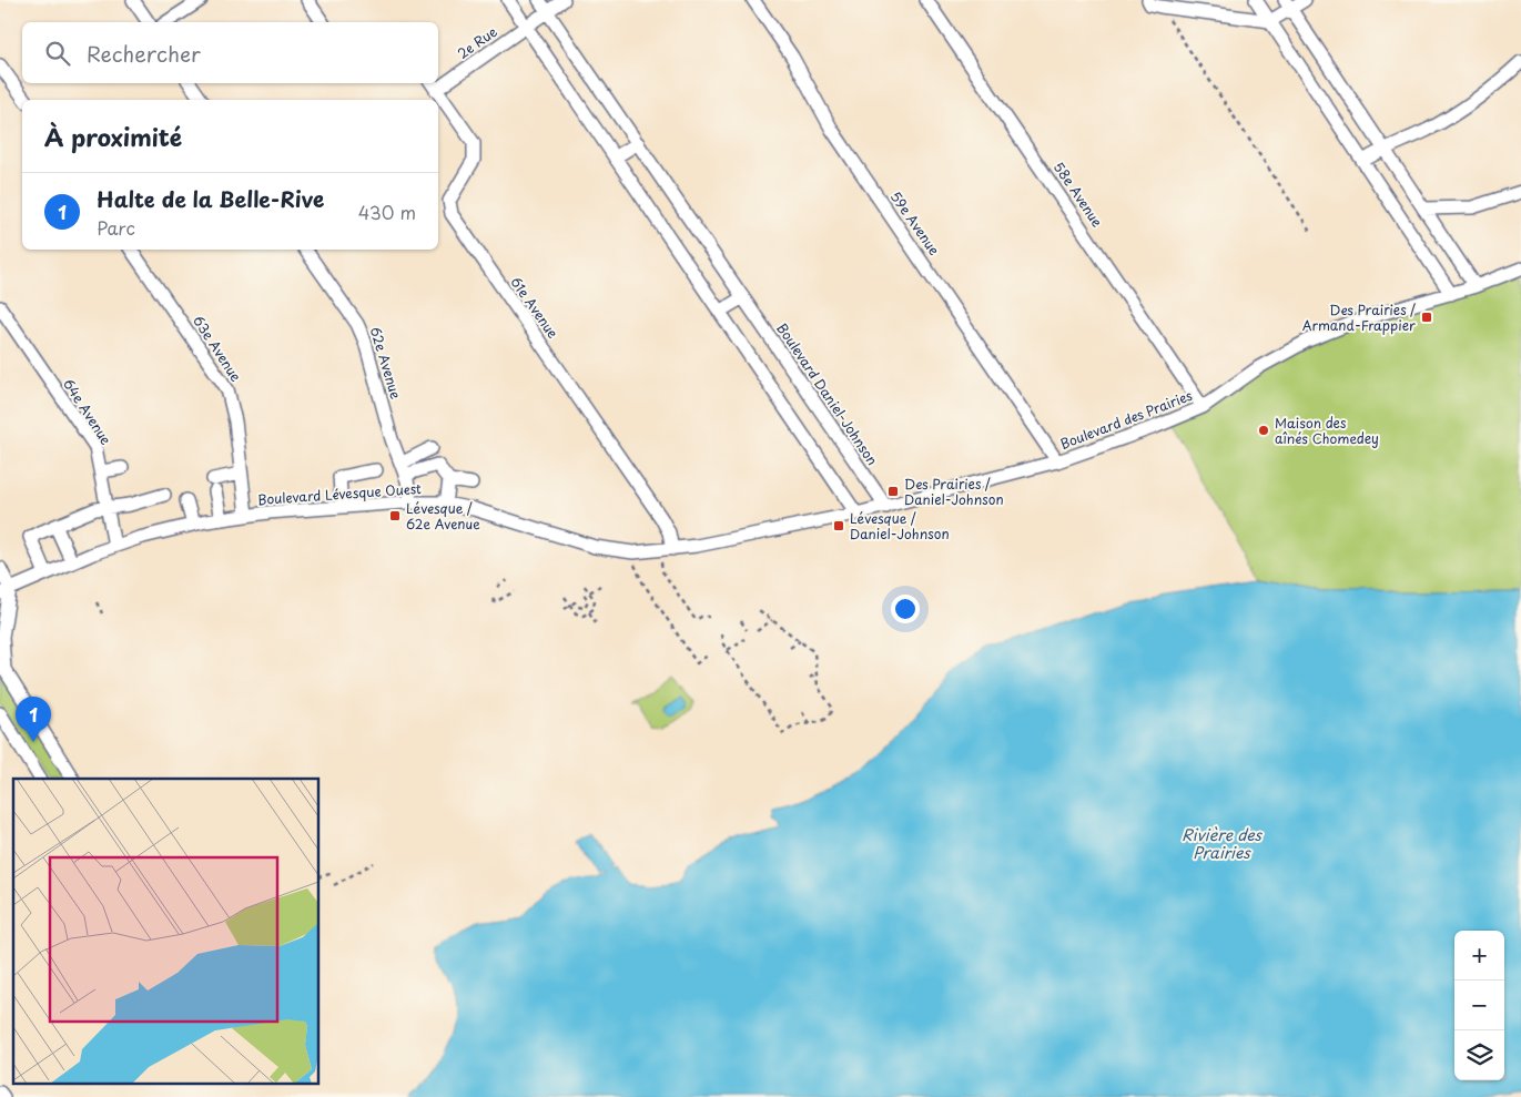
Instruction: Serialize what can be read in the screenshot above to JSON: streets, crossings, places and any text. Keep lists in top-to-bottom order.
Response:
{
  "streets": {
    "street": [
      "2e Rue",
      "58e Avenue",
      "59e Avenue",
      "61e Avenue",
      "63e Avenue",
      "62e Avenue",
      "Boulevard Daniel-Johnson",
      "64e Avenue",
      "Boulevard des Prairies",
      "Boulevard Lévesque Ouest"
    ]
  },
  "crossings": [
    ["2e Rue", "Boulevard Daniel-Johnson"],
    ["58e Avenue", "Boulevard des Prairies"],
    ["59e Avenue", "Boulevard des Prairies"],
    ["61e Avenue", "Boulevard Lévesque Ouest"],
    ["63e Avenue", "Boulevard Lévesque Ouest"],
    ["62e Avenue", "Boulevard Lévesque Ouest"],
    ["Boulevard Daniel-Johnson", "Boulevard des Prairies"],
    ["64e Avenue", "Boulevard Lévesque Ouest"],
    ["Boulevard des Prairies", "Boulevard Lévesque Ouest"]
  ],
  "water": ["Rivière des Prairies"],
  "places": {
    "transit": [
      "Des Prairies / Armand-Frappier",
      "Des Prairies / Daniel-Johnson",
      "Lévesque / 62e Avenue",
      "Lévesque / Daniel-Johnson"
    ],
    "other": ["Maison des aînés Chomedey"]
  },
  "page": {
    "search": "Rechercher",
    "heading": "À proximité",
    "list": [
      {
        "mark": "1",
        "name": "Halte de la Belle-Rive",
        "note": "Parc",
        "value": "430 m"
      }
    ],
    "pins": "1",
    "map_buttons": ["+", "−"]
  }
}
